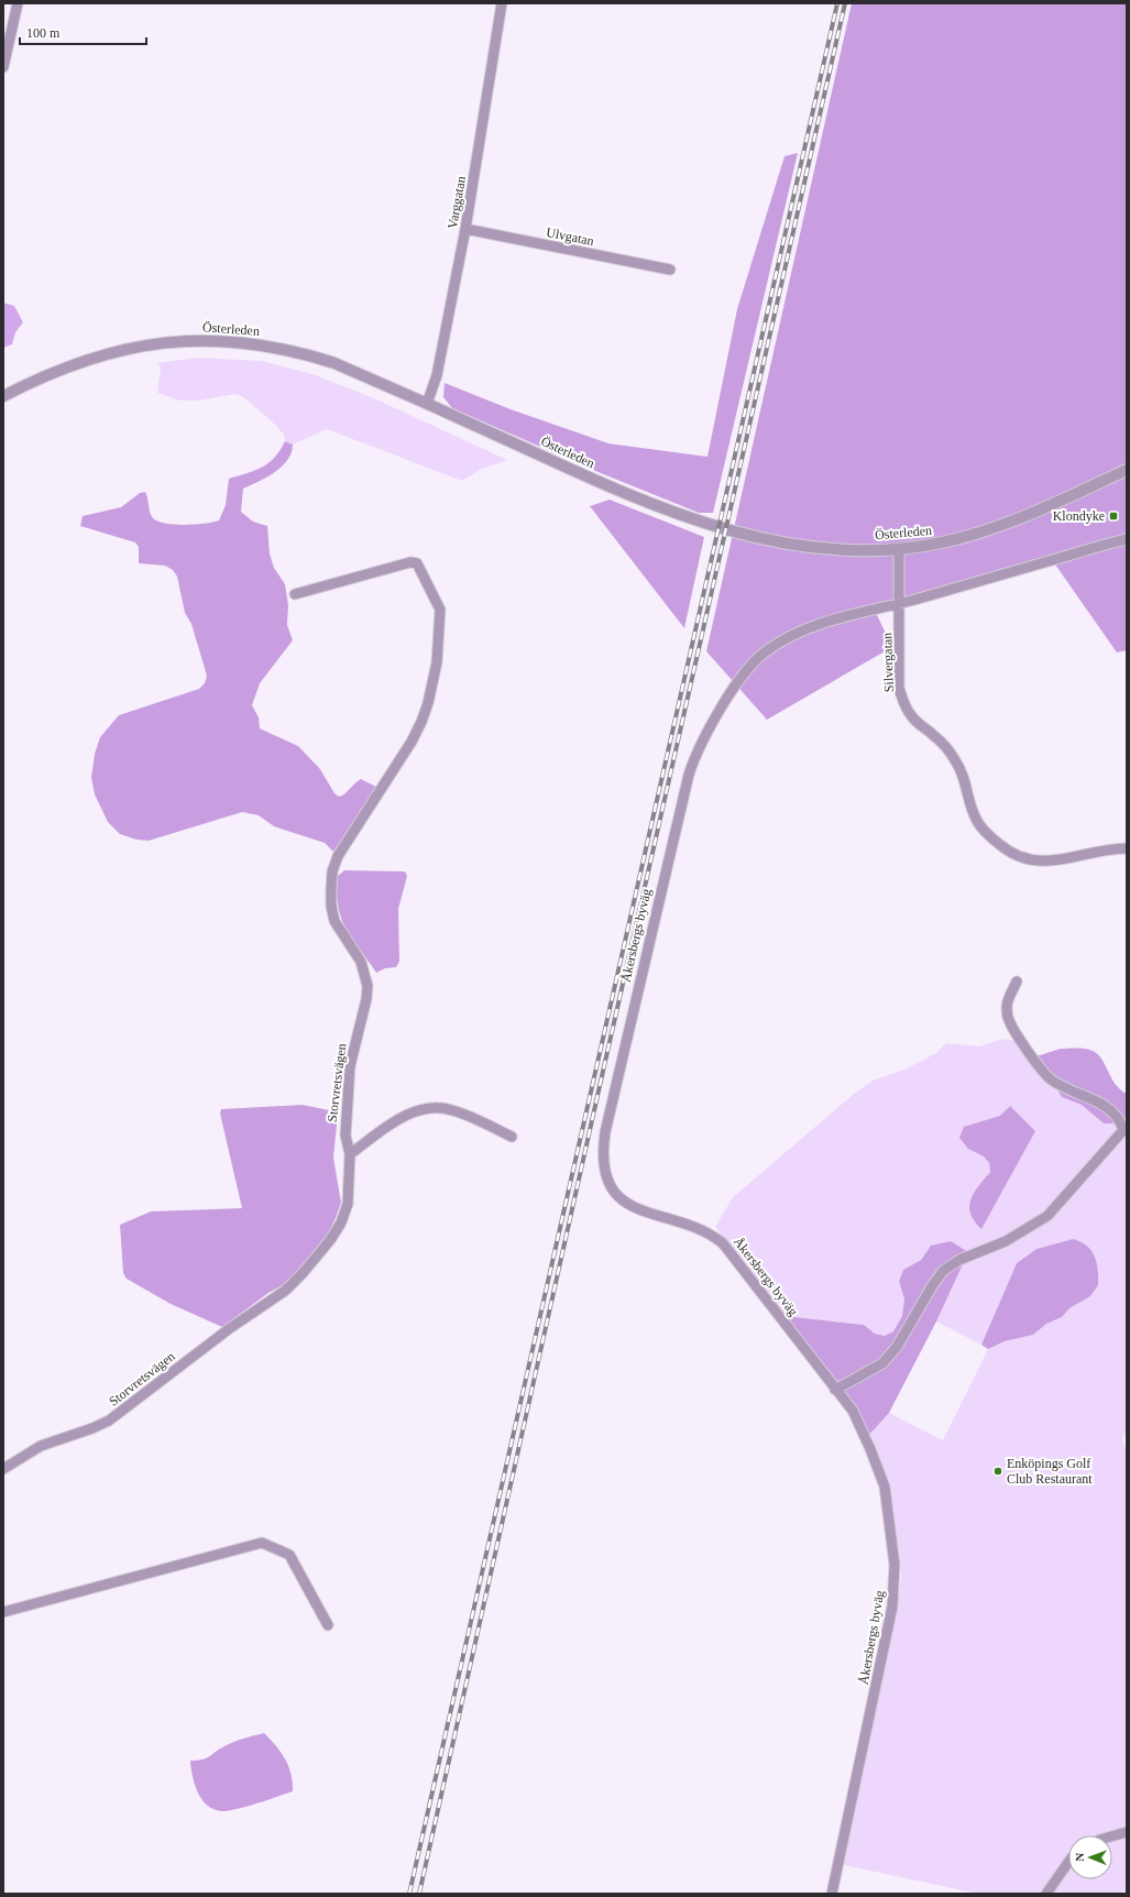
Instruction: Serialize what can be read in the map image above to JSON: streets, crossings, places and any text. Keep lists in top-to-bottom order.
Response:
{
  "streets": {
    "street": [
      "Varggatan",
      "Ulvgatan",
      "Österleden",
      "Silvergatan",
      "Åkersbergs byväg",
      "Storvretsvägen"
    ]
  },
  "crossings": [
    ["Varggatan", "Ulvgatan"],
    ["Varggatan", "Österleden"],
    ["Österleden", "Silvergatan"],
    ["Silvergatan", "Åkersbergs byväg"]
  ],
  "places": {
    "transit": ["Klondyke"],
    "other": ["Enköpings Golf Club Restaurant"]
  },
  "scale_bar": "100 m",
  "north": "left"
}
